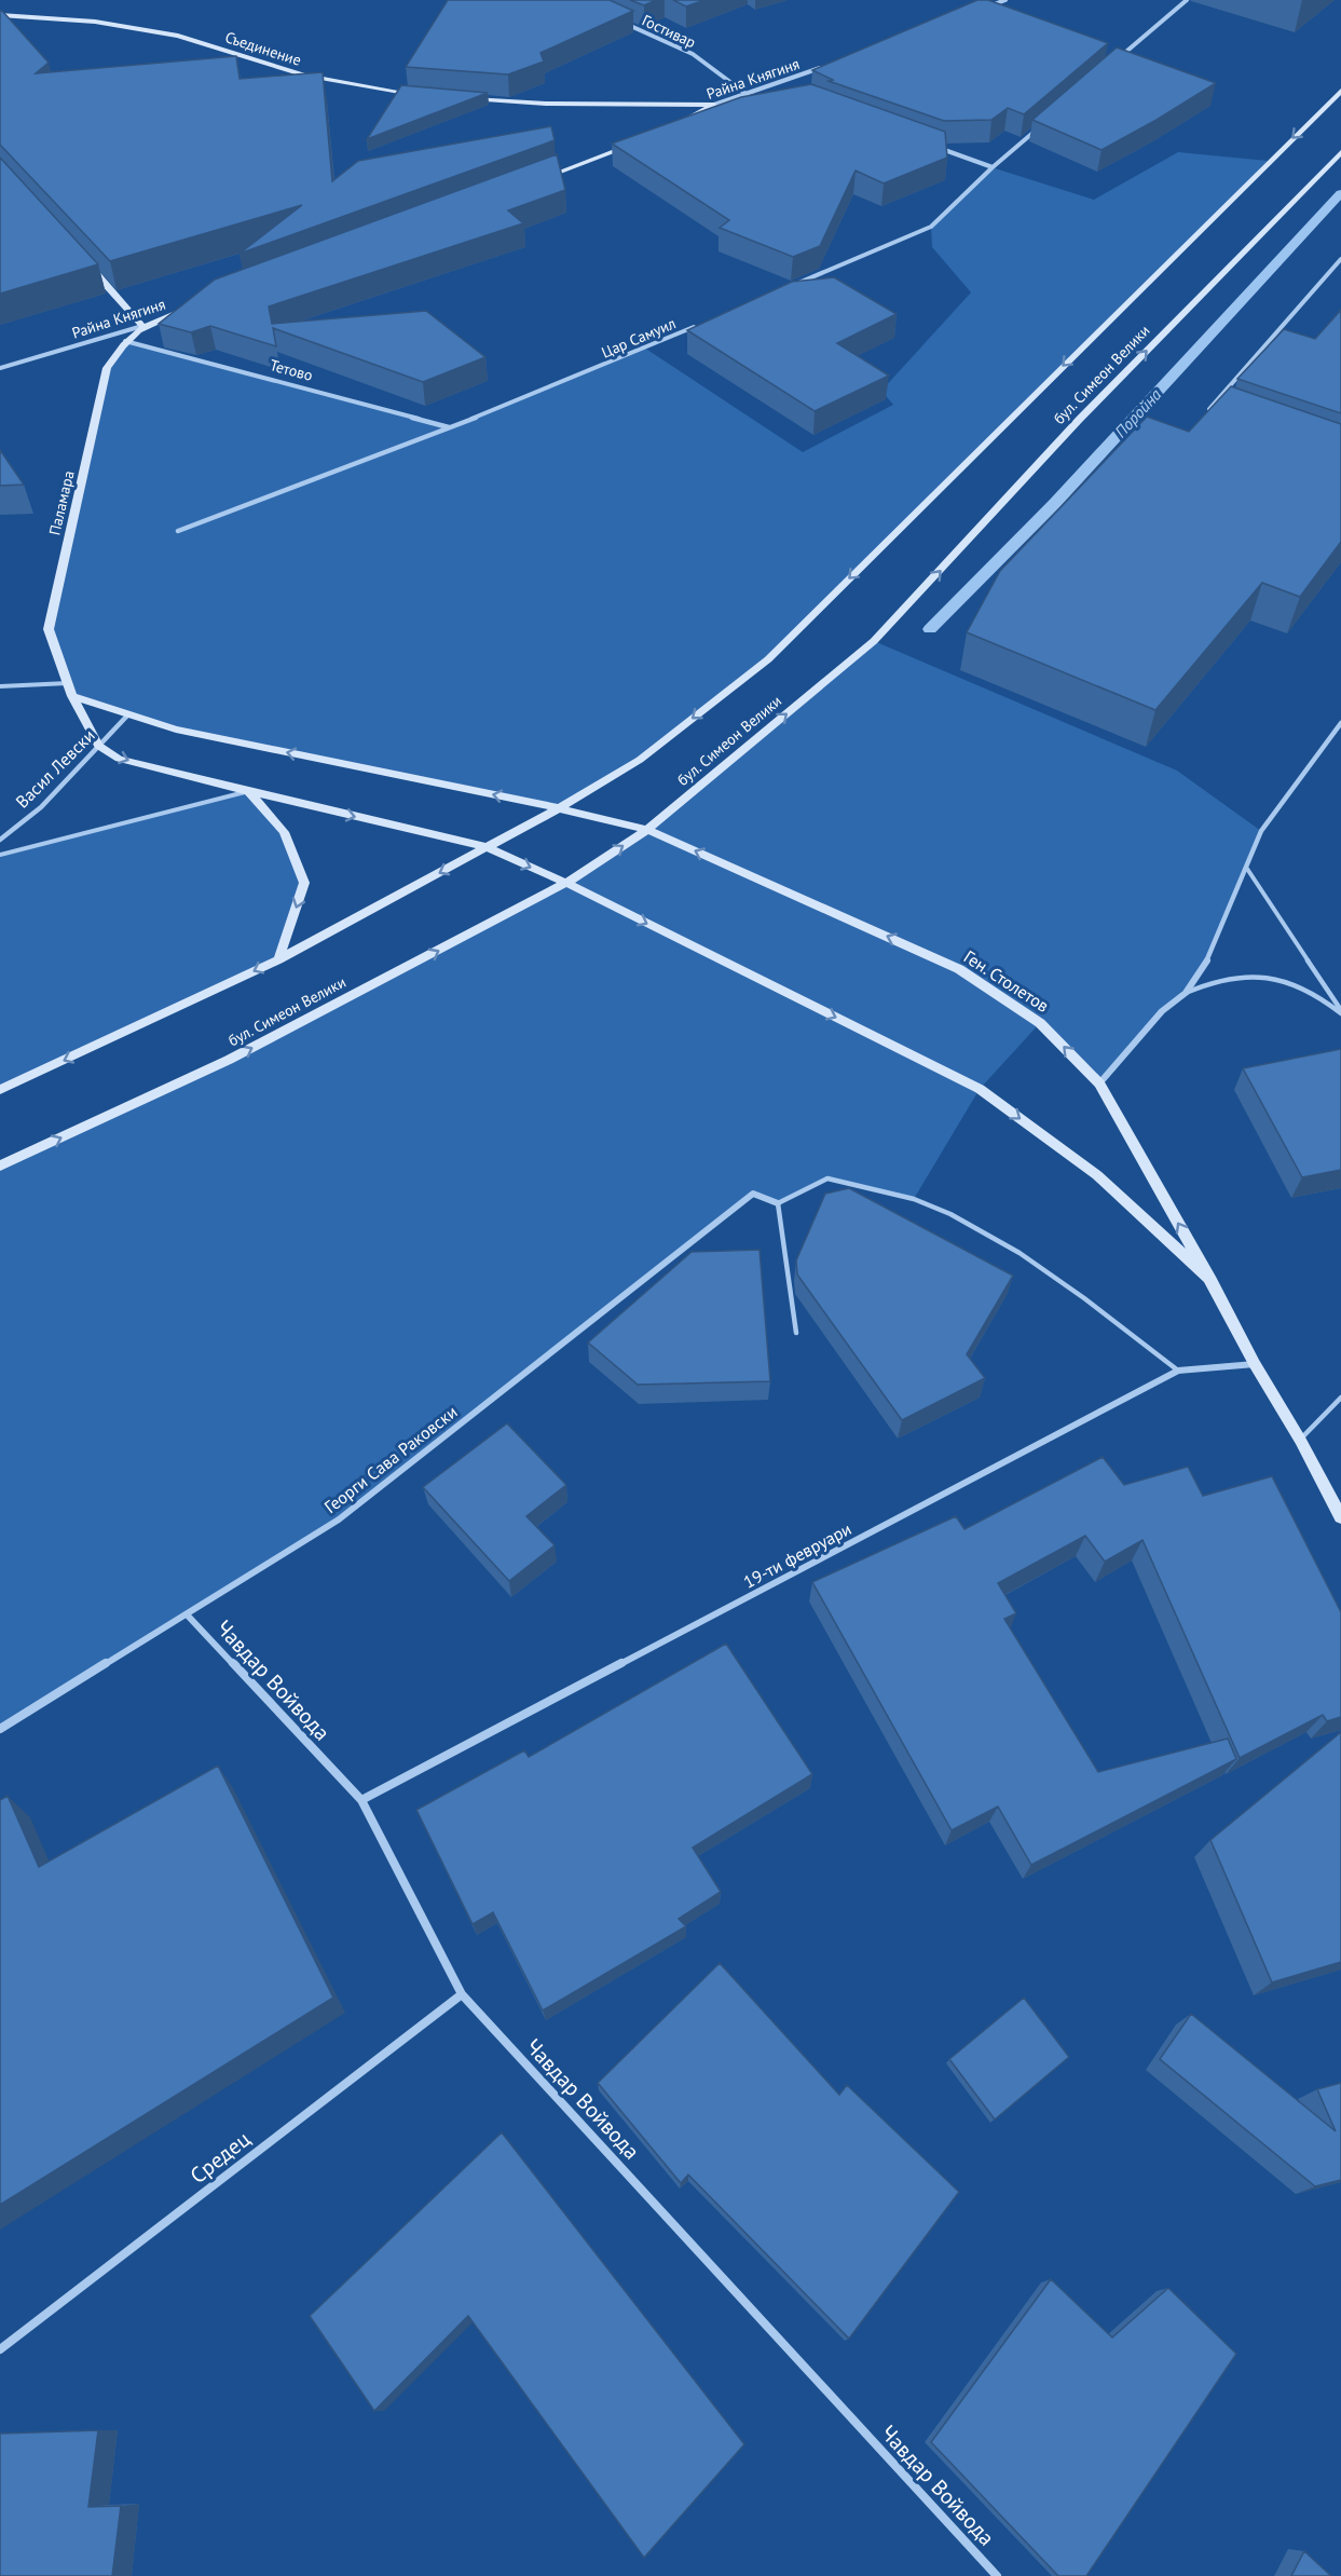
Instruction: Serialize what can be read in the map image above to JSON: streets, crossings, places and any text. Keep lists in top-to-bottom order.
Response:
{
  "streets": {
    "street": [
      "Гостивар",
      "Съединение",
      "Райна Княгиня",
      "Цар Самуил",
      "Тетово",
      "бул. Симеон Велики",
      "Паламара",
      "Васил Левски",
      "Ген. Столетов",
      "Георги Сава Раковски",
      "19-ти февруари",
      "Чавдар Войвода",
      "Средец"
    ]
  },
  "crossings": [
    ["Гостивар", "Райна Княгиня"],
    ["Райна Княгиня", "Паламара"],
    ["Цар Самуил", "Тетово"],
    ["Тетово", "Паламара"],
    ["бул. Симеон Велики", "Ген. Столетов"],
    ["Паламара", "Васил Левски"],
    ["Паламара", "Ген. Столетов"],
    ["Васил Левски", "Ген. Столетов"],
    ["Ген. Столетов", "19-ти февруари"],
    ["Георги Сава Раковски", "Чавдар Войвода"],
    ["19-ти февруари", "Чавдар Войвода"],
    ["Чавдар Войвода", "Средец"]
  ],
  "water": ["Поройна"]
}
